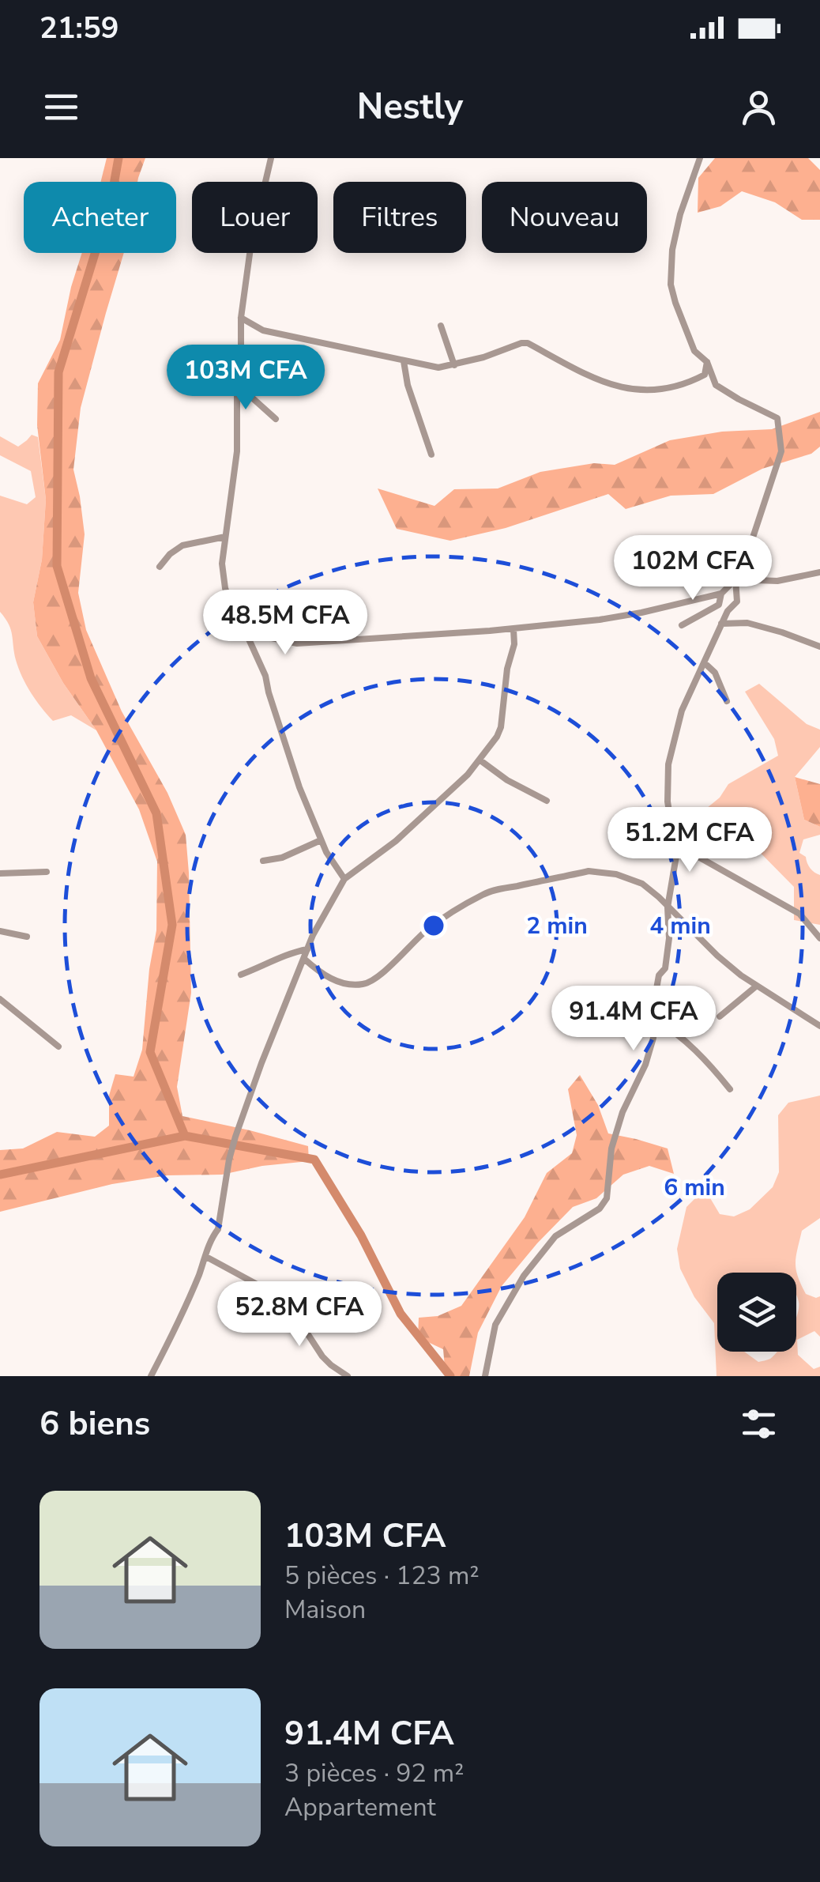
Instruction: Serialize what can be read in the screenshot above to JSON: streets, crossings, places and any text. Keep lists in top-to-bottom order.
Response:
{
  "page": {
    "status": "21:59",
    "header": "Nestly",
    "chip": [
      "Acheter",
      "Louer",
      "Filtres",
      "Nouveau"
    ],
    "price": [
      "103M CFA",
      "102M CFA",
      "48.5M CFA",
      "51.2M CFA",
      "91.4M CFA",
      "52.8M CFA"
    ],
    "heading": "6 biens",
    "list": [
      {
        "name": "103M CFA",
        "note": "5 pièces · 123 m² · Maison"
      },
      {
        "name": "91.4M CFA",
        "note": "3 pièces · 92 m² · Appartement"
      }
    ]
  },
  "rings": ["2 min", "4 min", "6 min"]
}
